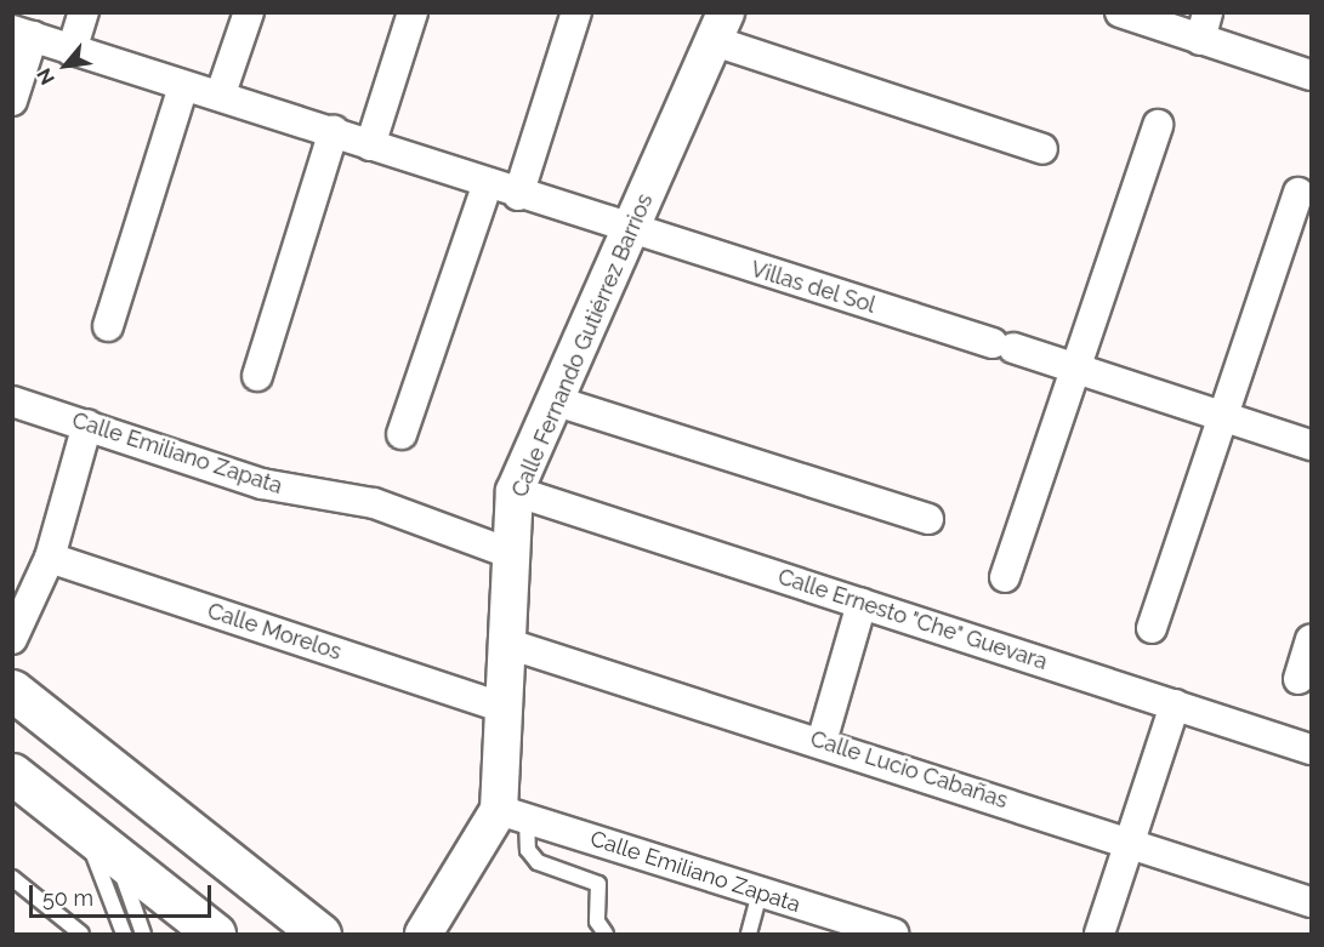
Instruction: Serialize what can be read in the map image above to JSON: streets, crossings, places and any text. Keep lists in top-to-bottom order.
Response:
{
  "streets": {
    "street": [
      "Villas del Sol",
      "Calle Fernando Gutiérrez Barrios",
      "Calle Emiliano Zapata",
      "Calle Ernesto \"Che\" Guevara",
      "Calle Morelos",
      "Calle Lucio Cabañas"
    ]
  },
  "crossings": [
    ["Villas del Sol", "Calle Fernando Gutiérrez Barrios"],
    ["Calle Fernando Gutiérrez Barrios", "Calle Emiliano Zapata"],
    ["Calle Fernando Gutiérrez Barrios", "Calle Ernesto \"Che\" Guevara"],
    ["Calle Fernando Gutiérrez Barrios", "Calle Morelos"],
    ["Calle Fernando Gutiérrez Barrios", "Calle Lucio Cabañas"]
  ],
  "scale_bar": "50 m",
  "north": "bottom left"
}
